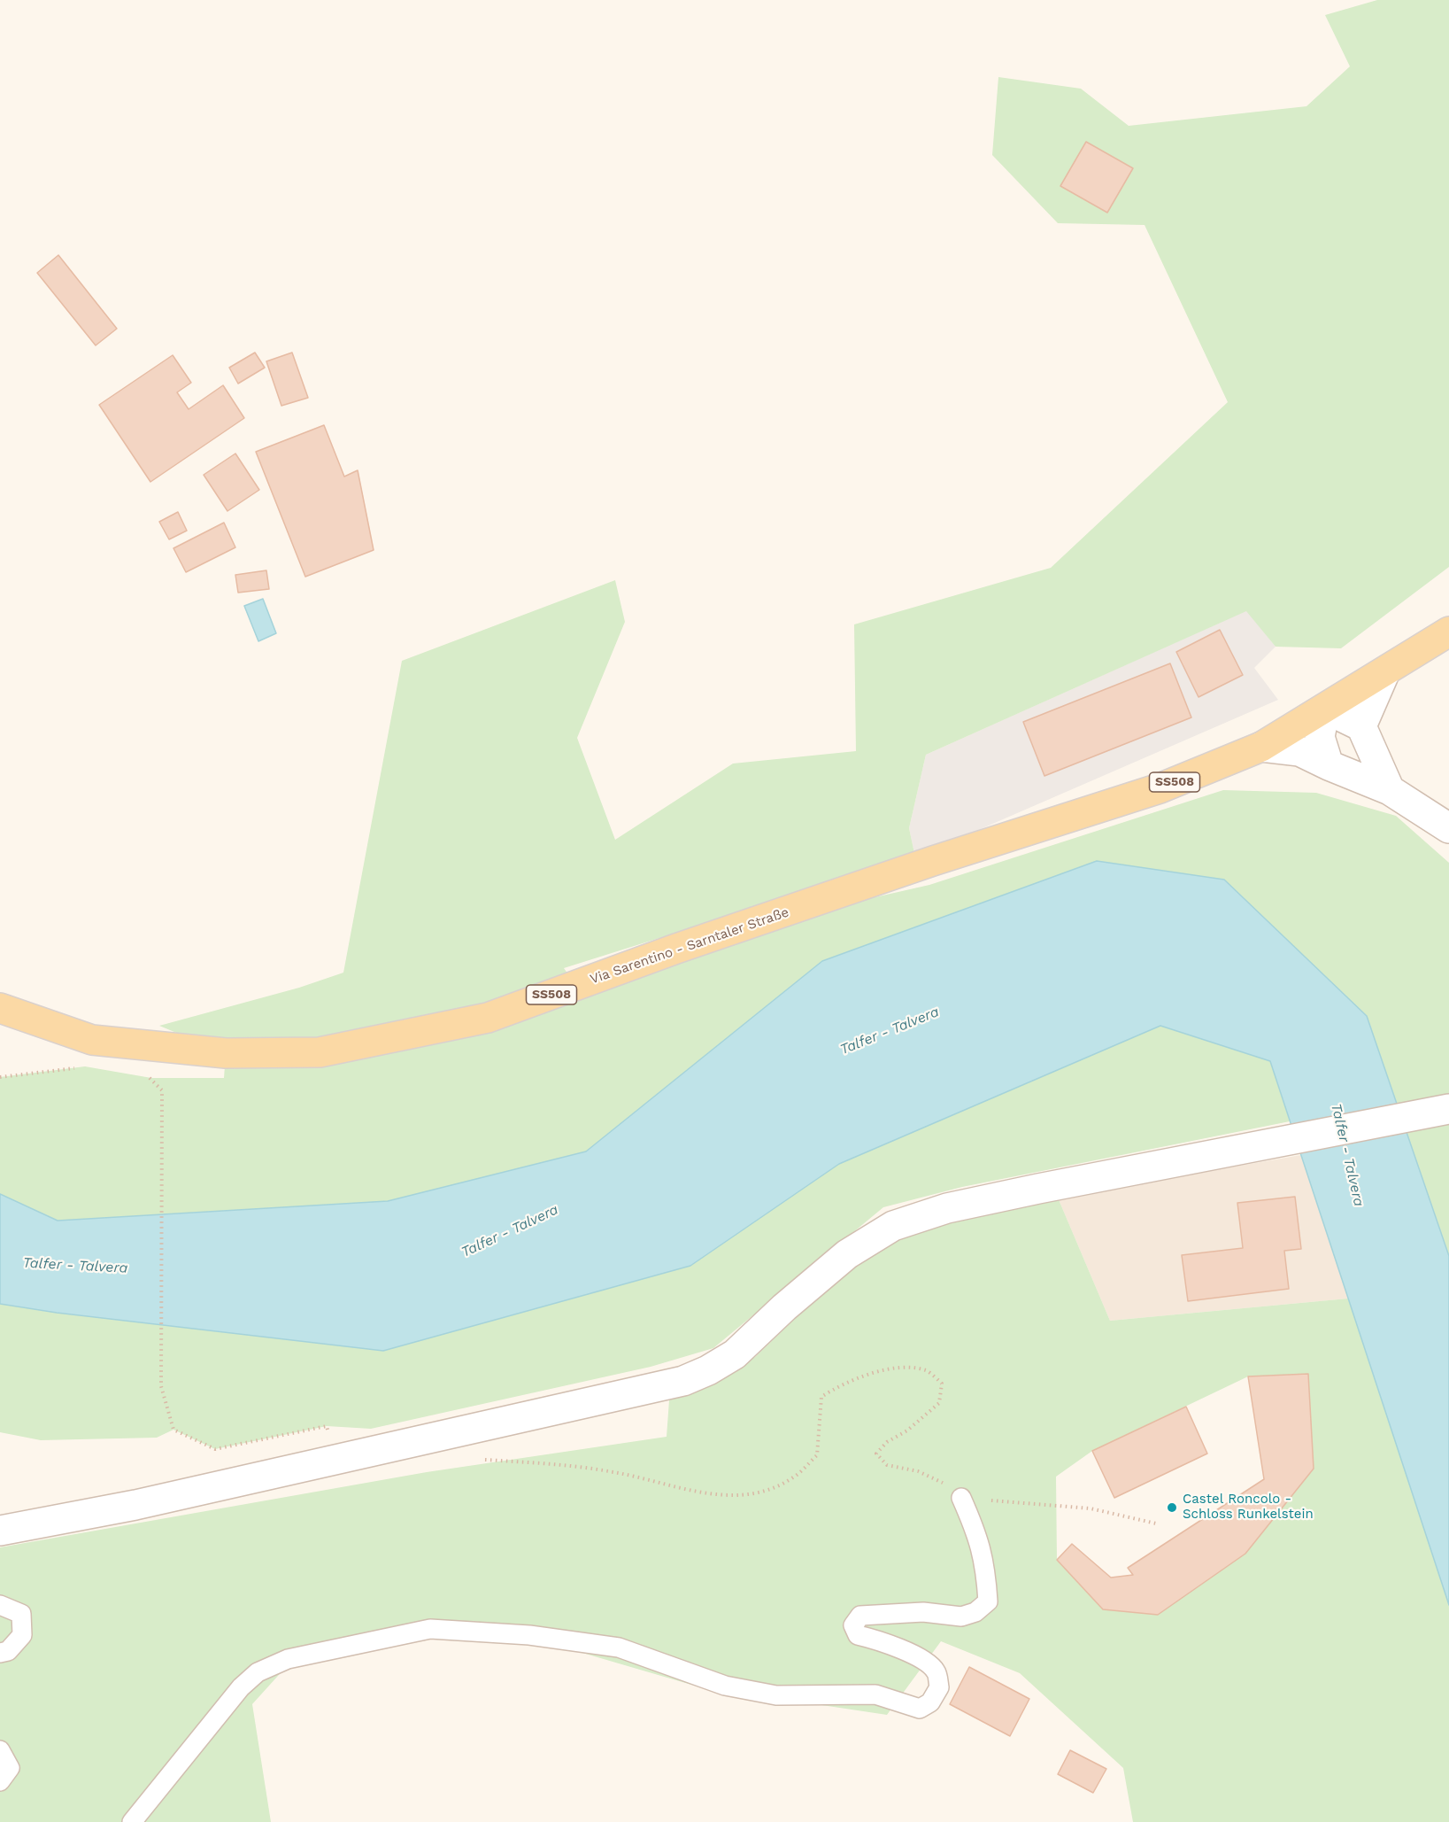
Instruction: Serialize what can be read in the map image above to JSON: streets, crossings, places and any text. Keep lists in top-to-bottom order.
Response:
{
  "streets": {
    "main road": ["SS508", "Via Sarentino - Sarntaler Straße"]
  },
  "crossings": [
    ["SS508", "Via Sarentino - Sarntaler Straße"]
  ],
  "water": ["Talfer - Talvera"],
  "places": ["Castel Roncolo - Schloss Runkelstein"]
}
